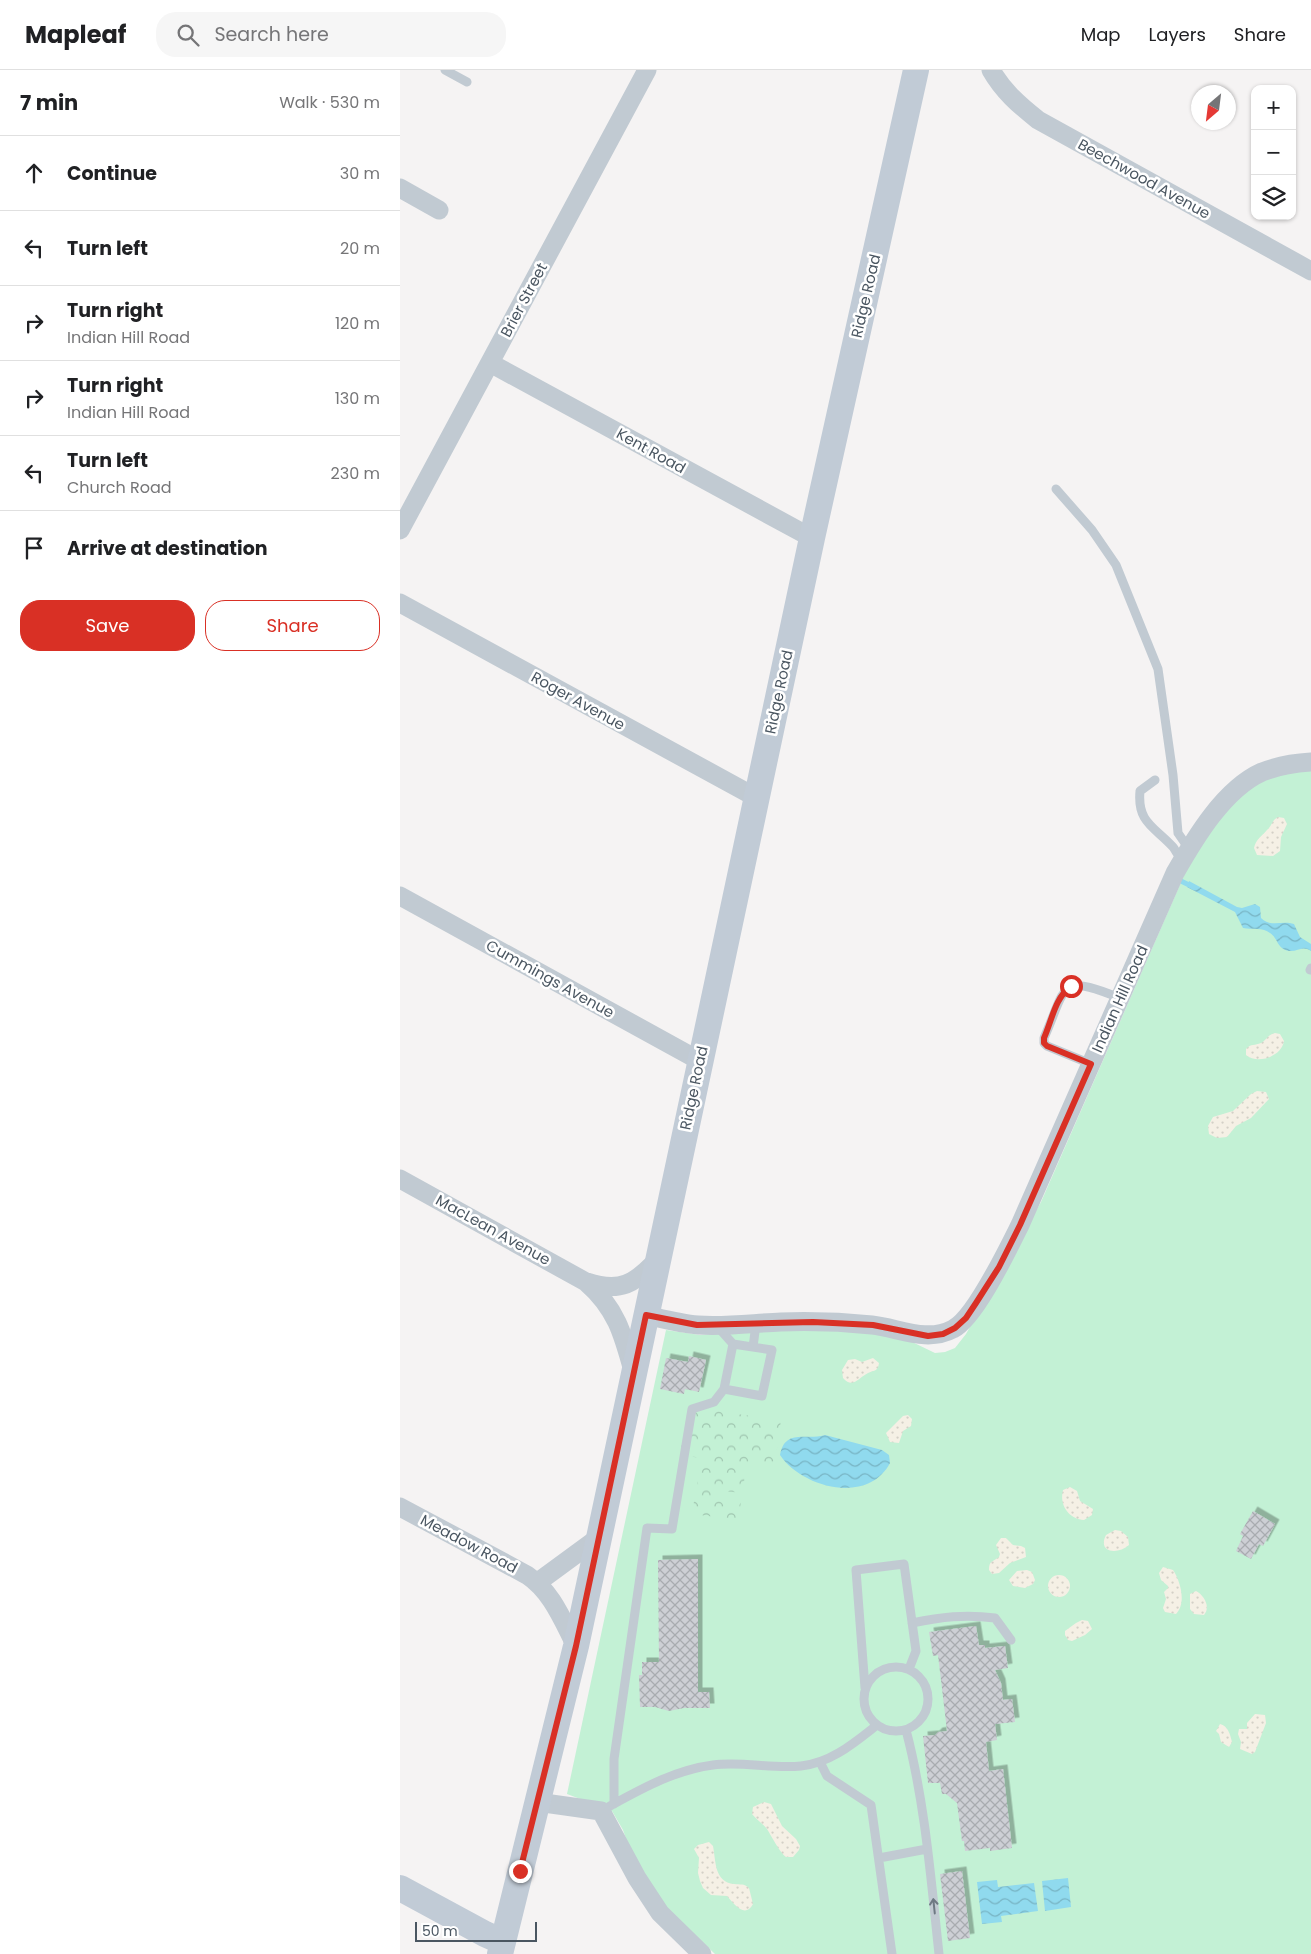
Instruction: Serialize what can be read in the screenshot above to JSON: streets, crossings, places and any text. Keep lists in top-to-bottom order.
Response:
{
  "streets": {
    "street": [
      "Beechwood Avenue",
      "Ridge Road",
      "Brier Street",
      "Kent Road",
      "Roger Avenue",
      "Cummings Avenue",
      "Indian Hill Road",
      "MacLean Avenue",
      "Meadow Road"
    ]
  },
  "crossings": [
    ["Ridge Road", "Kent Road"],
    ["Ridge Road", "Roger Avenue"],
    ["Ridge Road", "Cummings Avenue"],
    ["Ridge Road", "Indian Hill Road"],
    ["Ridge Road", "MacLean Avenue"],
    ["Ridge Road", "Meadow Road"],
    ["Brier Street", "Kent Road"]
  ],
  "scale_bar": "50 m",
  "north": "bottom left",
  "page": {
    "header": "Mapleaf",
    "search": "Search here",
    "nav": ["Map", "Layers", "Share"],
    "heading": ["7 min", "Walk · 530 m"],
    "map_buttons": ["+", "−"],
    "list": [
      ["Continue", "30 m"],
      ["Turn left", "20 m"],
      ["Turn right", "Indian Hill Road", "120 m"],
      ["Turn right", "Indian Hill Road", "130 m"],
      ["Turn left", "Church Road", "230 m"],
      "Arrive at destination"
    ],
    "buttons": ["Save", "Share"],
    "scale": "50 m"
  }
}
